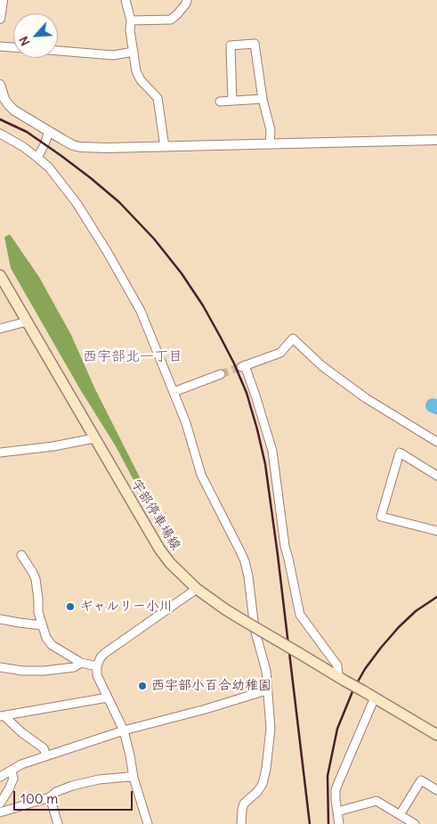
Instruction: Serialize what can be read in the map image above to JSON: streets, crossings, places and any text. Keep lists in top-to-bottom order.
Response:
{
  "streets": {
    "main road": ["宇部停車場線"]
  },
  "districts": ["西宇部北一丁目"],
  "places": ["ギャルリー小川", "西宇部小百合幼稚園"],
  "scale_bar": "100 m",
  "north": "bottom left"
}
